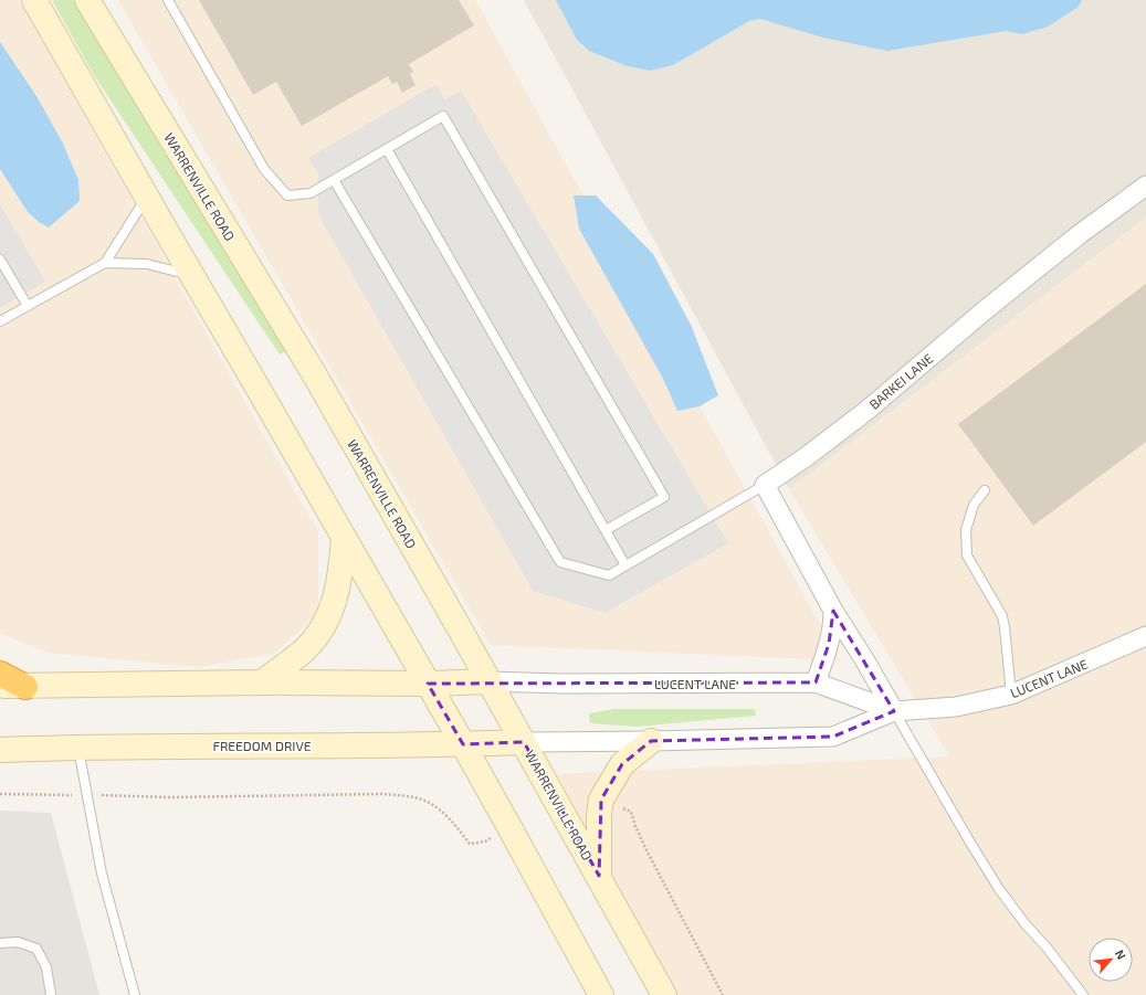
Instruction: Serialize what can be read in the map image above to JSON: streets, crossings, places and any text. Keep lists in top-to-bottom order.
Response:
{
  "streets": {
    "main road": ["WARRENVILLE ROAD", "FREEDOM DRIVE"],
    "street": ["BARKEI LANE", "LUCENT LANE"]
  },
  "crossings": [
    ["WARRENVILLE ROAD", "LUCENT LANE"],
    ["WARRENVILLE ROAD", "FREEDOM DRIVE"],
    ["LUCENT LANE", "FREEDOM DRIVE"]
  ],
  "north": "top right"
}
